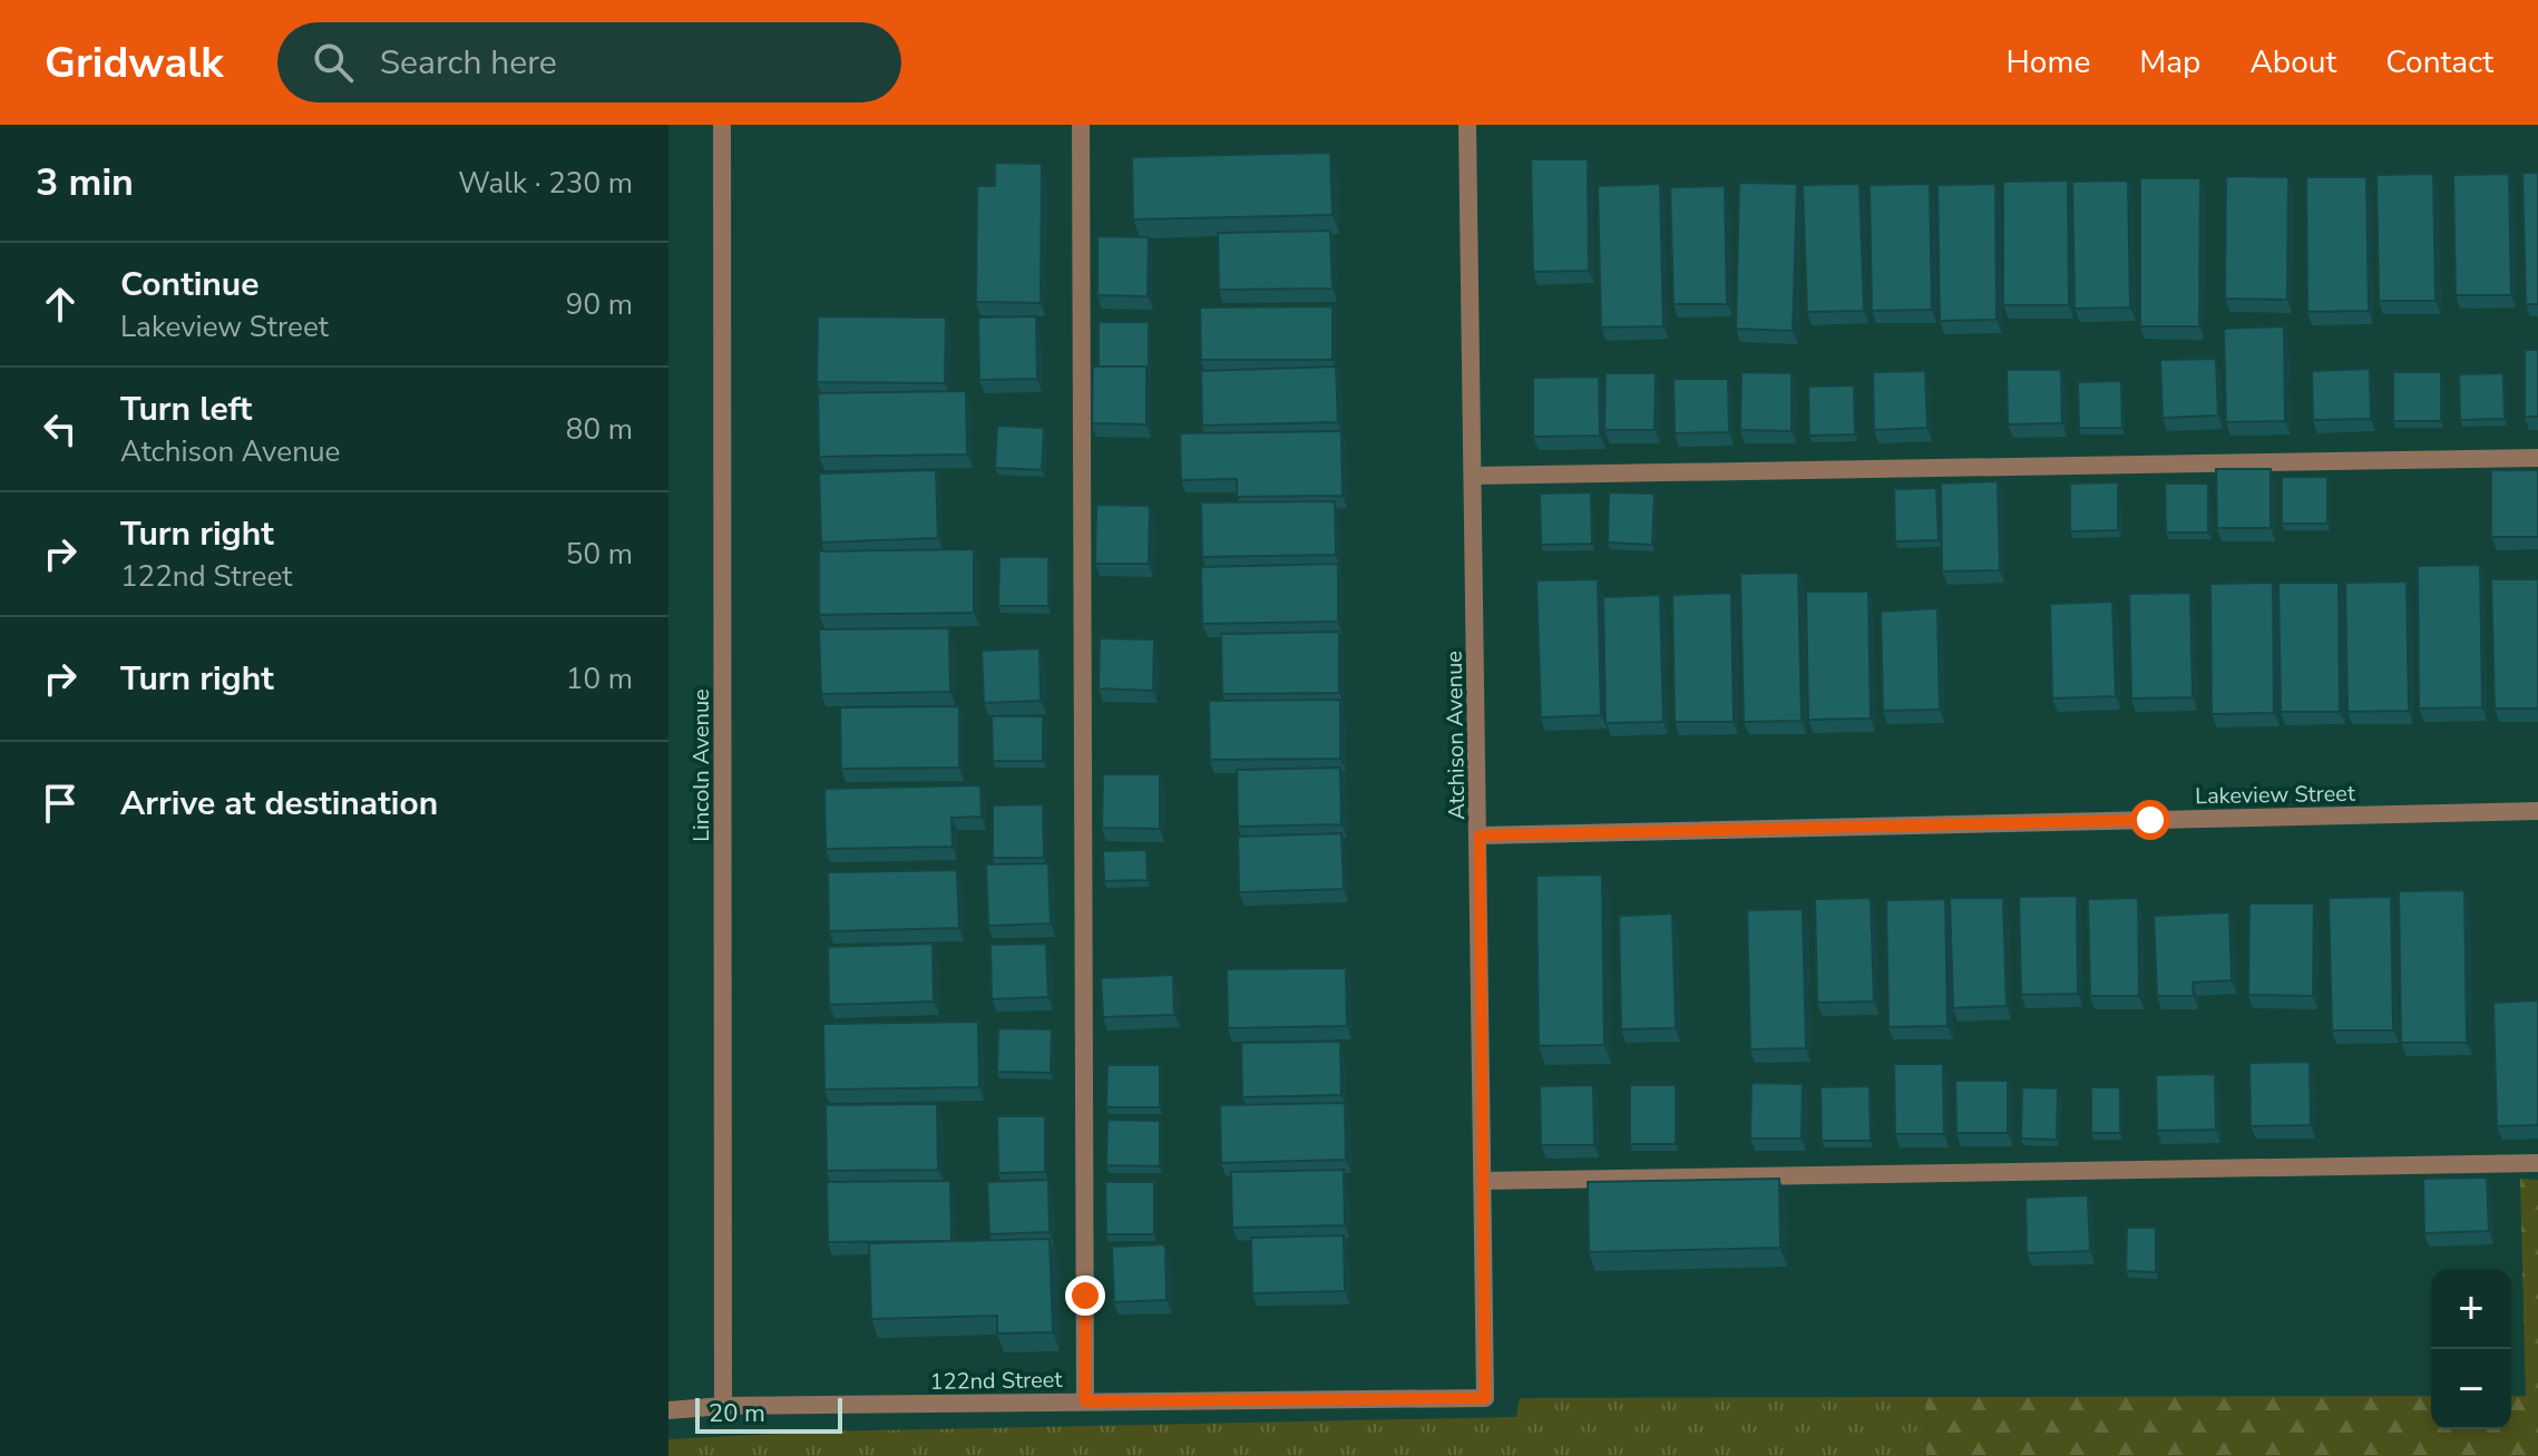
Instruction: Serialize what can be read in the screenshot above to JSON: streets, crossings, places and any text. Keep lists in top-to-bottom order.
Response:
{
  "streets": {
    "street": [
      "Atchison Avenue",
      "Lincoln Avenue",
      "Lakeview Street",
      "122nd Street"
    ]
  },
  "crossings": [
    ["Atchison Avenue", "Lakeview Street"],
    ["Atchison Avenue", "122nd Street"],
    ["Lincoln Avenue", "122nd Street"]
  ],
  "scale_bar": "20 m",
  "page": {
    "header": "Gridwalk",
    "search": "Search here",
    "nav": [
      "Home",
      "Map",
      "About",
      "Contact"
    ],
    "heading": ["3 min", "Walk · 230 m"],
    "list": [
      ["Continue", "Lakeview Street", "90 m"],
      ["Turn left", "Atchison Avenue", "80 m"],
      ["Turn right", "122nd Street", "50 m"],
      ["Turn right", "10 m"],
      "Arrive at destination"
    ],
    "map_buttons": ["+", "−"],
    "scale": "20 m"
  }
}
